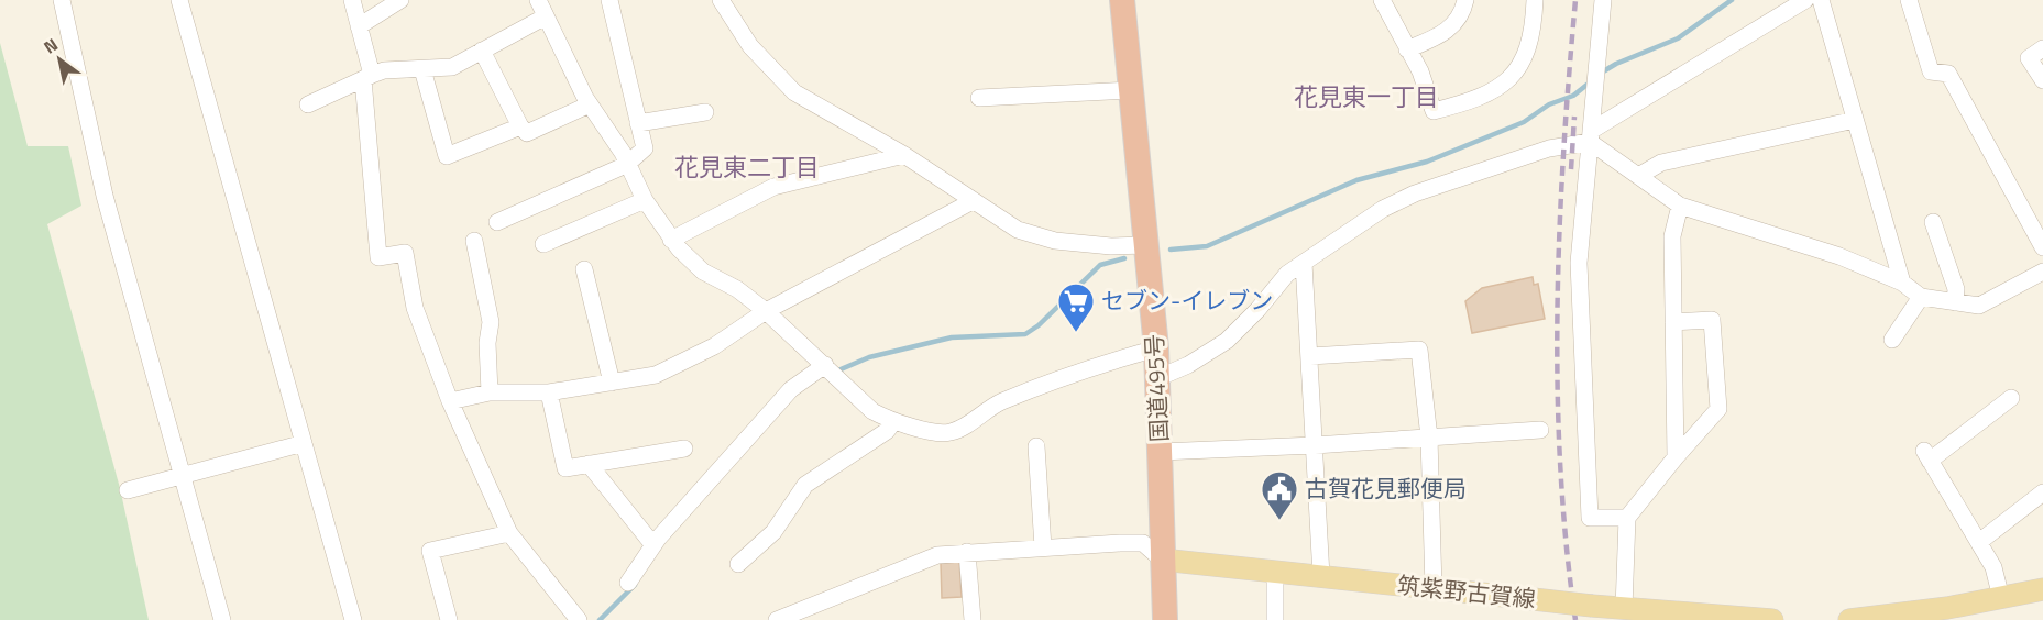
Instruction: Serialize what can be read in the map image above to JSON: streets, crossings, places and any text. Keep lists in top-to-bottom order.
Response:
{
  "streets": {
    "highway": ["国道495号"],
    "main road": ["筑紫野古賀線"]
  },
  "crossings": [
    ["国道495号", "筑紫野古賀線"]
  ],
  "districts": ["花見東一丁目", "花見東二丁目"],
  "places": {
    "supermarket": ["セブン-イレブン"],
    "public building": ["古賀花見郵便局"]
  },
  "north": "top left"
}
